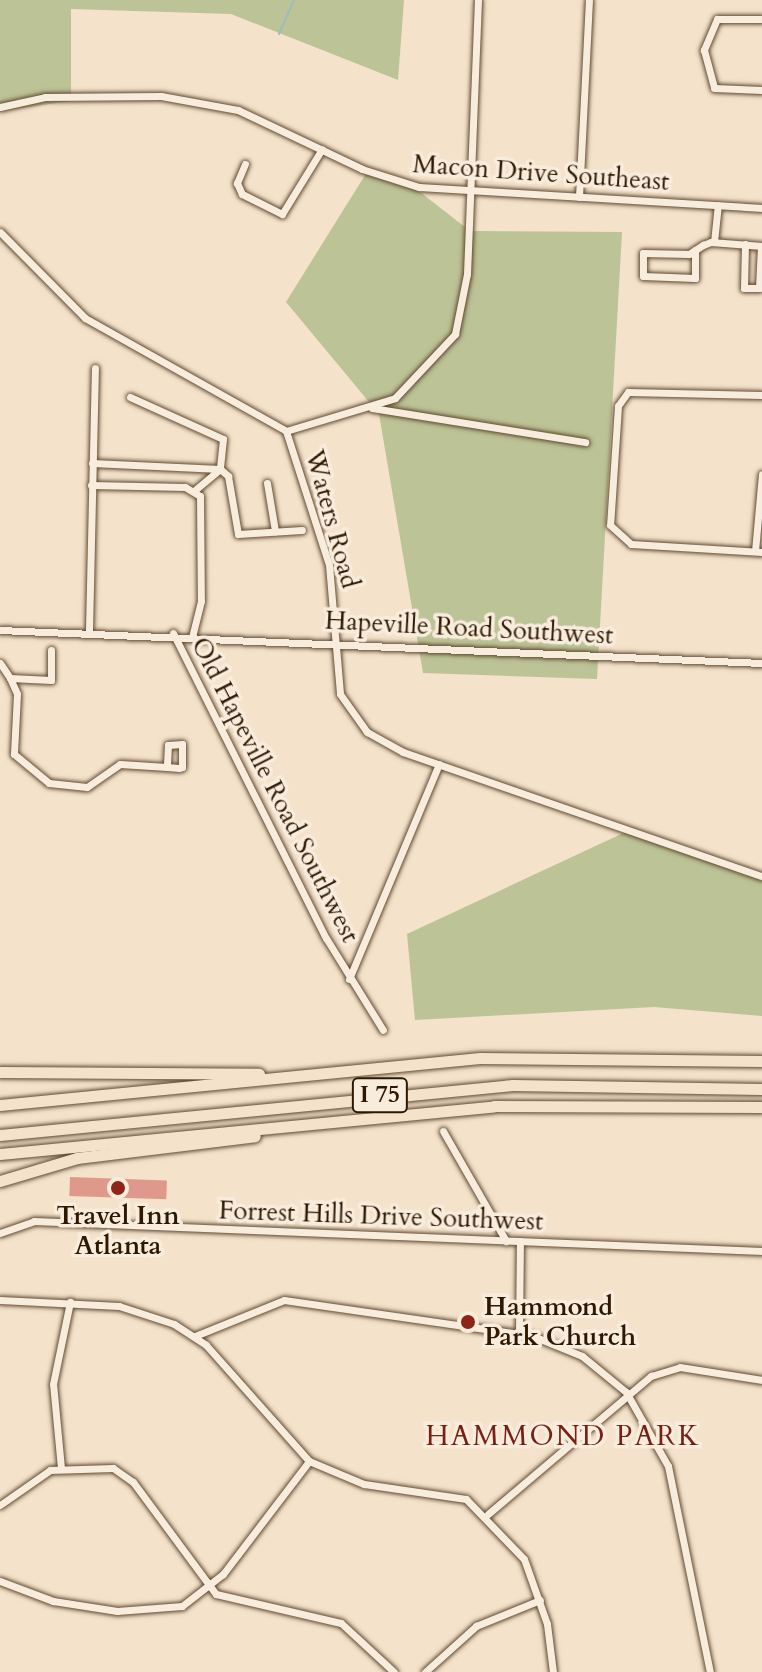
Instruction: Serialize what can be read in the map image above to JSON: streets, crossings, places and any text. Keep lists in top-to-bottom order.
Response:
{
  "streets": {
    "highway": ["I 75"],
    "street": [
      "Macon Drive Southeast",
      "Waters Road",
      "Hapeville Road Southwest",
      "Old Hapeville Road Southwest",
      "Forrest Hills Drive Southwest"
    ]
  },
  "crossings": [
    ["Waters Road", "Hapeville Road Southwest"],
    ["Hapeville Road Southwest", "Old Hapeville Road Southwest"]
  ],
  "districts": ["HAMMOND PARK"],
  "places": ["Travel Inn Atlanta", "Hammond Park Church"]
}
